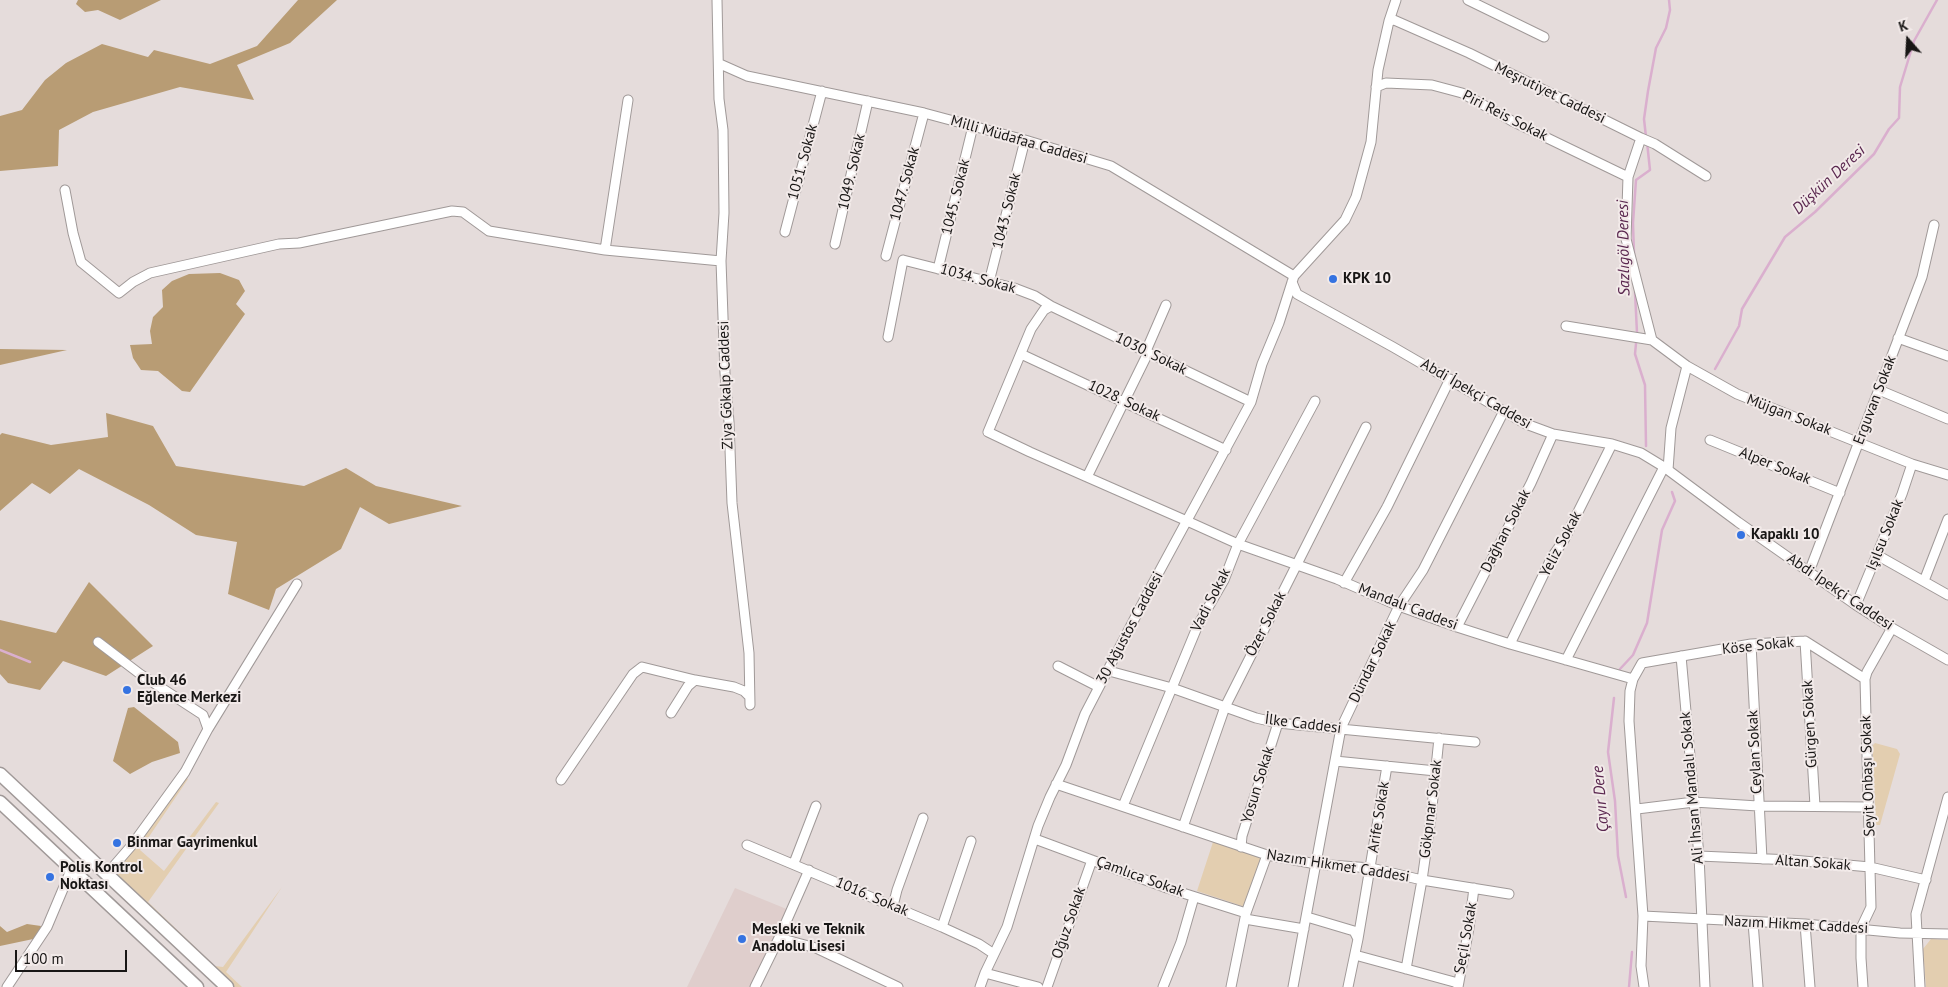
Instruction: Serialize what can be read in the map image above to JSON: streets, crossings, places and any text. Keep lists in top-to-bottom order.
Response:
{
  "streets": {
    "street": [
      "Meşrutiyet Caddesi",
      "Piri Reis Sokak",
      "Milli Müdafaa Caddesi",
      "1051. Sokak",
      "1049. Sokak",
      "1047. Sokak",
      "1045. Sokak",
      "1043. Sokak",
      "1034. Sokak",
      "1030. Sokak",
      "Ziya Gökalp Caddesi",
      "Abdi İpekçi Caddesi",
      "Erguvan Sokak",
      "1028. Sokak",
      "Müjgan Sokak",
      "Alper Sokak",
      "Dağhan Sokak",
      "Işılsu Sokak",
      "Yeliz Sokak",
      "Vadi Sokak",
      "Mandalı Caddesi",
      "Özer Sokak",
      "30 Ağustos Caddesi",
      "Köse Sokak",
      "Dündar Sokak",
      "İlke Caddesi",
      "Gürgen Sokak",
      "Ceylan Sokak",
      "Seyit Onbaşı Sokak",
      "Yosun Sokak",
      "Ali İhsan Mandalı Sokak",
      "Gökpınar Sokak",
      "Arife Sokak",
      "Altan Sokak",
      "Nazım Hikmet Caddesi",
      "Çamlıca Sokak",
      "1016. Sokak",
      "Oğuz Sokak",
      "Seçil Sokak"
    ]
  },
  "crossings": [
    ["Milli Müdafaa Caddesi", "1051. Sokak"],
    ["Milli Müdafaa Caddesi", "1049. Sokak"],
    ["Milli Müdafaa Caddesi", "1047. Sokak"],
    ["Milli Müdafaa Caddesi", "1045. Sokak"],
    ["Milli Müdafaa Caddesi", "1043. Sokak"],
    ["Milli Müdafaa Caddesi", "Ziya Gökalp Caddesi"],
    ["Milli Müdafaa Caddesi", "Abdi İpekçi Caddesi"],
    ["Milli Müdafaa Caddesi", "30 Ağustos Caddesi"],
    ["1045. Sokak", "1034. Sokak"],
    ["1043. Sokak", "1034. Sokak"],
    ["1034. Sokak", "1030. Sokak"],
    ["1030. Sokak", "30 Ağustos Caddesi"],
    ["Abdi İpekçi Caddesi", "Erguvan Sokak"],
    ["Abdi İpekçi Caddesi", "Dağhan Sokak"],
    ["Abdi İpekçi Caddesi", "Işılsu Sokak"],
    ["Abdi İpekçi Caddesi", "Yeliz Sokak"],
    ["Abdi İpekçi Caddesi", "30 Ağustos Caddesi"],
    ["Abdi İpekçi Caddesi", "Dündar Sokak"],
    ["Abdi İpekçi Caddesi", "Seyit Onbaşı Sokak"],
    ["Erguvan Sokak", "Müjgan Sokak"],
    ["Erguvan Sokak", "Alper Sokak"],
    ["1028. Sokak", "Mandalı Caddesi"],
    ["1028. Sokak", "30 Ağustos Caddesi"],
    ["Müjgan Sokak", "Işılsu Sokak"],
    ["Dağhan Sokak", "Mandalı Caddesi"],
    ["Yeliz Sokak", "Mandalı Caddesi"],
    ["Vadi Sokak", "Mandalı Caddesi"],
    ["Vadi Sokak", "İlke Caddesi"],
    ["Vadi Sokak", "Nazım Hikmet Caddesi"],
    ["Mandalı Caddesi", "Özer Sokak"],
    ["Mandalı Caddesi", "30 Ağustos Caddesi"],
    ["Mandalı Caddesi", "Köse Sokak"],
    ["Mandalı Caddesi", "Dündar Sokak"],
    ["Özer Sokak", "İlke Caddesi"],
    ["Özer Sokak", "Nazım Hikmet Caddesi"],
    ["30 Ağustos Caddesi", "İlke Caddesi"],
    ["30 Ağustos Caddesi", "Nazım Hikmet Caddesi"],
    ["30 Ağustos Caddesi", "Çamlıca Sokak"],
    ["30 Ağustos Caddesi", "1016. Sokak"],
    ["Köse Sokak", "Gürgen Sokak"],
    ["Köse Sokak", "Ceylan Sokak"],
    ["Köse Sokak", "Seyit Onbaşı Sokak"],
    ["Köse Sokak", "Ali İhsan Mandalı Sokak"],
    ["Dündar Sokak", "İlke Caddesi"],
    ["Dündar Sokak", "Nazım Hikmet Caddesi"],
    ["Dündar Sokak", "Çamlıca Sokak"],
    ["İlke Caddesi", "Yosun Sokak"],
    ["İlke Caddesi", "Gökpınar Sokak"],
    ["Ceylan Sokak", "Altan Sokak"],
    ["Seyit Onbaşı Sokak", "Altan Sokak"],
    ["Seyit Onbaşı Sokak", "Nazım Hikmet Caddesi"],
    ["Yosun Sokak", "Nazım Hikmet Caddesi"],
    ["Ali İhsan Mandalı Sokak", "Altan Sokak"],
    ["Ali İhsan Mandalı Sokak", "Nazım Hikmet Caddesi"],
    ["Gökpınar Sokak", "Nazım Hikmet Caddesi"],
    ["Arife Sokak", "Nazım Hikmet Caddesi"],
    ["Nazım Hikmet Caddesi", "Seçil Sokak"],
    ["Çamlıca Sokak", "Oğuz Sokak"]
  ],
  "water": ["Düşkün Deresi", "Sazlıgöl Deresi", "Çayır Dere"],
  "places": [
    "KPK 10",
    "Kapaklı 10",
    "Club 46 Eğlence Merkezi",
    "Binmar Gayrimenkul",
    "Polis Kontrol Noktası",
    "Mesleki ve Teknik Anadolu Lisesi"
  ],
  "scale_bar": "100 m",
  "north": "top"
}
